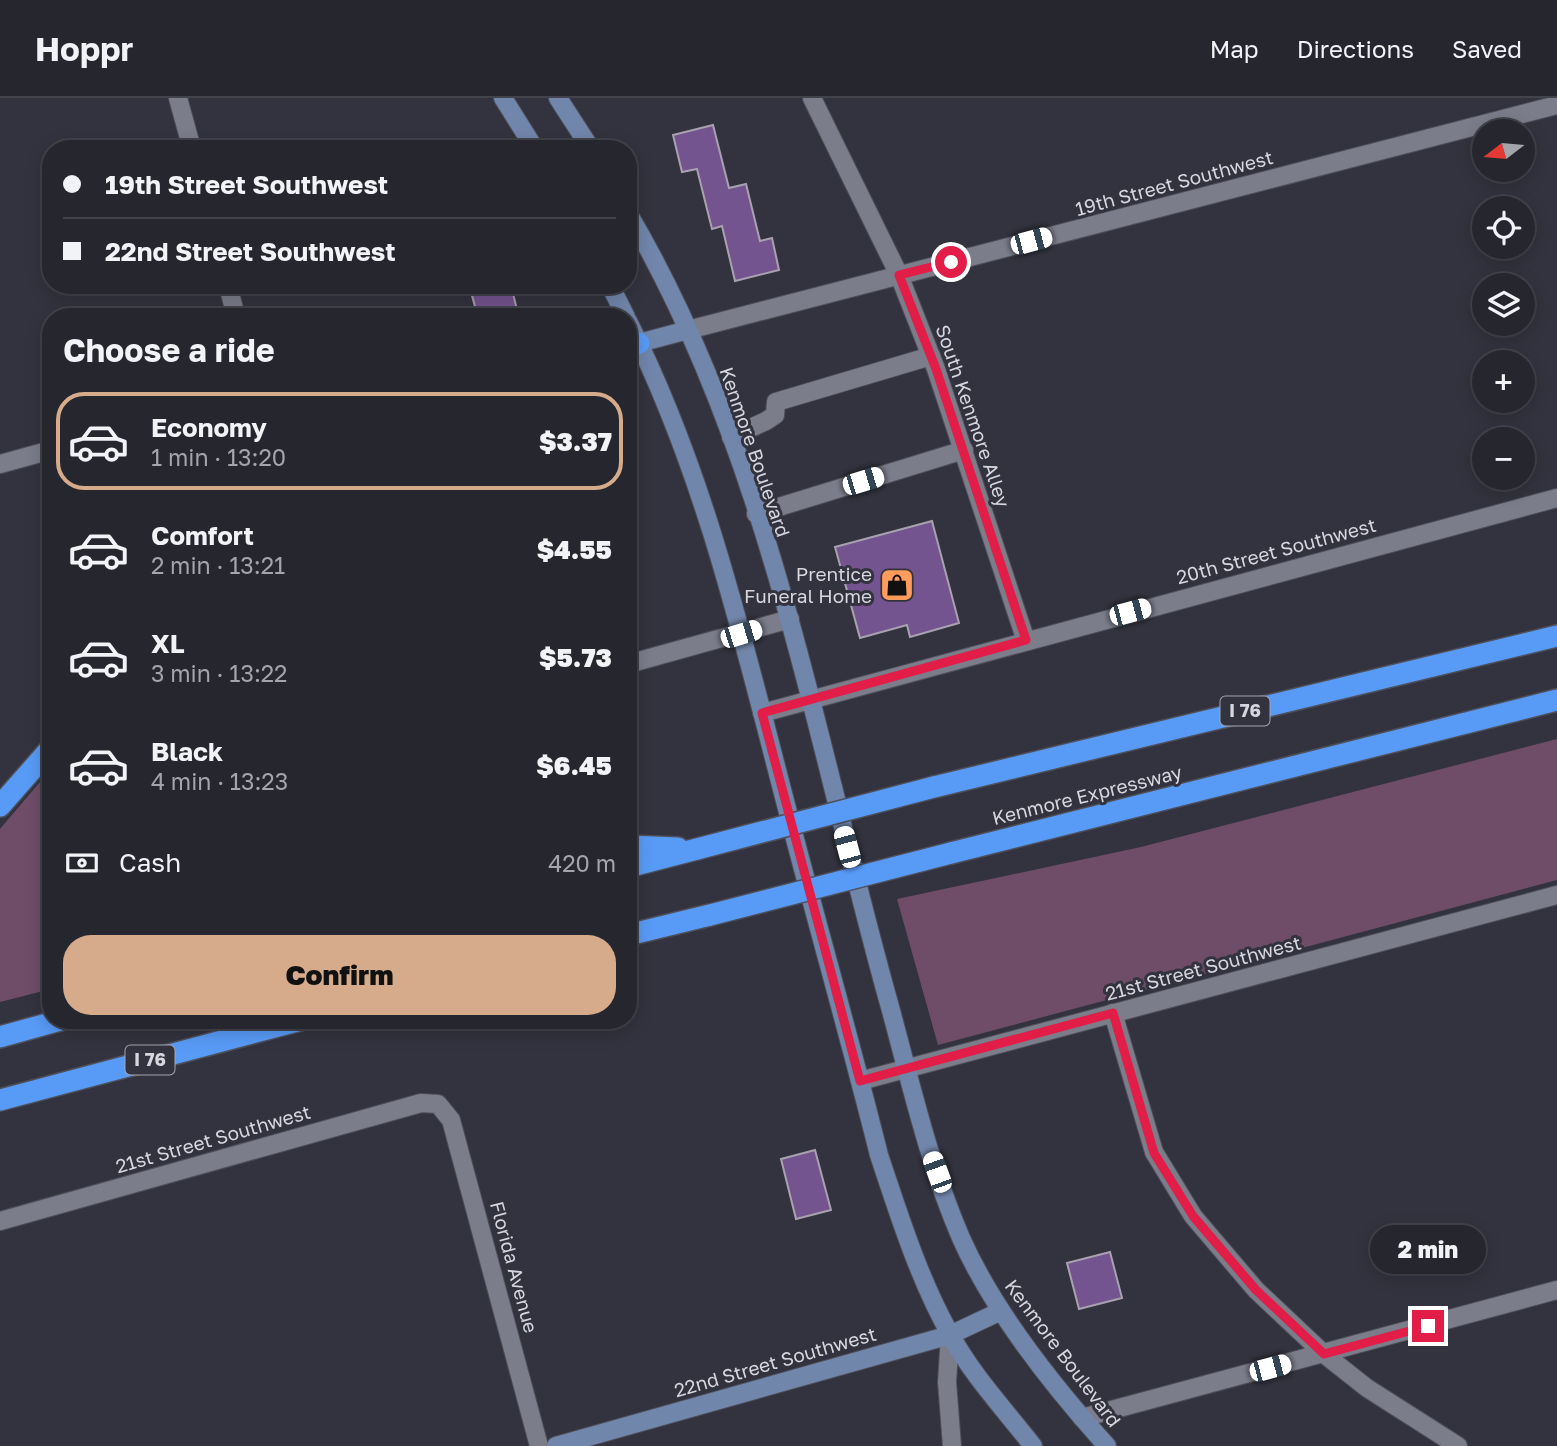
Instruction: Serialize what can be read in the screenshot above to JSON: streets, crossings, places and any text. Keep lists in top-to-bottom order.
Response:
{
  "streets": {
    "highway": ["I 76", "Kenmore Expressway"],
    "main road": ["19th Street Southwest", "Kenmore Boulevard", "22nd Street Southwest"],
    "street": [
      "South Kenmore Alley",
      "20th Street Southwest",
      "21st Street Southwest",
      "Florida Avenue"
    ]
  },
  "crossings": [
    ["19th Street Southwest", "South Kenmore Alley"],
    ["19th Street Southwest", "Kenmore Boulevard"],
    ["South Kenmore Alley", "20th Street Southwest"],
    ["Kenmore Boulevard", "20th Street Southwest"],
    ["Kenmore Boulevard", "21st Street Southwest"],
    ["Kenmore Boulevard", "22nd Street Southwest"],
    ["21st Street Southwest", "Florida Avenue"]
  ],
  "places": {
    "shop": ["Prentice Funeral Home"]
  },
  "north": "left",
  "page": {
    "header": "Hoppr",
    "nav": ["Map", "Directions", "Saved"],
    "map_buttons": ["+", "−"],
    "banner": ["19th Street Southwest", "22nd Street Southwest"],
    "heading": "Choose a ride",
    "list": [
      {
        "name": "Economy",
        "note": "1 min · 13:20",
        "value": "$3.37"
      },
      {
        "name": "Comfort",
        "note": "2 min · 13:21",
        "value": "$4.55"
      },
      {
        "name": "XL",
        "note": "3 min · 13:22",
        "value": "$5.73"
      },
      {
        "name": "Black",
        "note": "4 min · 13:23",
        "value": "$6.45"
      }
    ],
    "pay": ["Cash", "420 m"],
    "buttons": "Confirm",
    "bubble": "2 min"
  }
}
